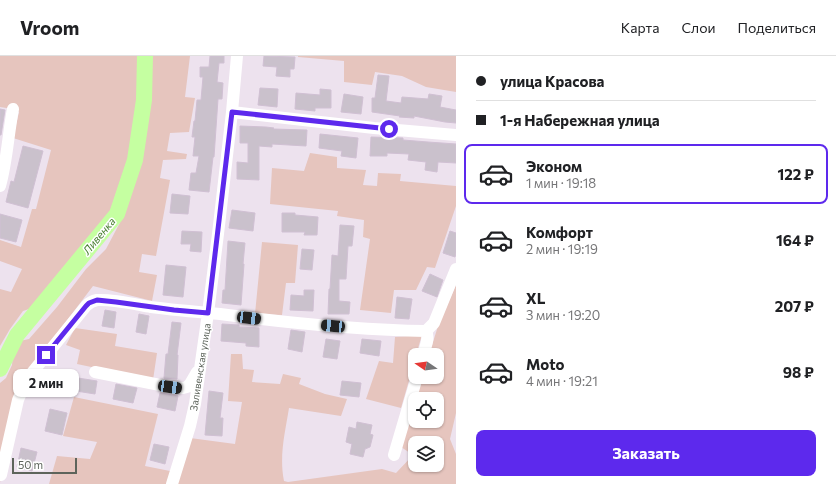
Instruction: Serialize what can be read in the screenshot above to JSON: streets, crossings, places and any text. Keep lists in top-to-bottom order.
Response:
{
  "streets": {
    "street": ["Заливенская улица"]
  },
  "water": ["Ливенка"],
  "scale_bar": "50 m",
  "north": "left",
  "page": {
    "header": "Vroom",
    "nav": ["Карта", "Слои", "Поделиться"],
    "banner": ["улица Красова", "1-я Набережная улица"],
    "list": [
      {
        "name": "Эконом",
        "note": "1 мин · 19:18",
        "value": "122 ₽"
      },
      {
        "name": "Комфорт",
        "note": "2 мин · 19:19",
        "value": "164 ₽"
      },
      {
        "name": "XL",
        "note": "3 мин · 19:20",
        "value": "207 ₽"
      },
      {
        "name": "Moto",
        "note": "4 мин · 19:21",
        "value": "98 ₽"
      }
    ],
    "bubble": "2 мин",
    "buttons": "Заказать",
    "scale": "50 m"
  }
}
